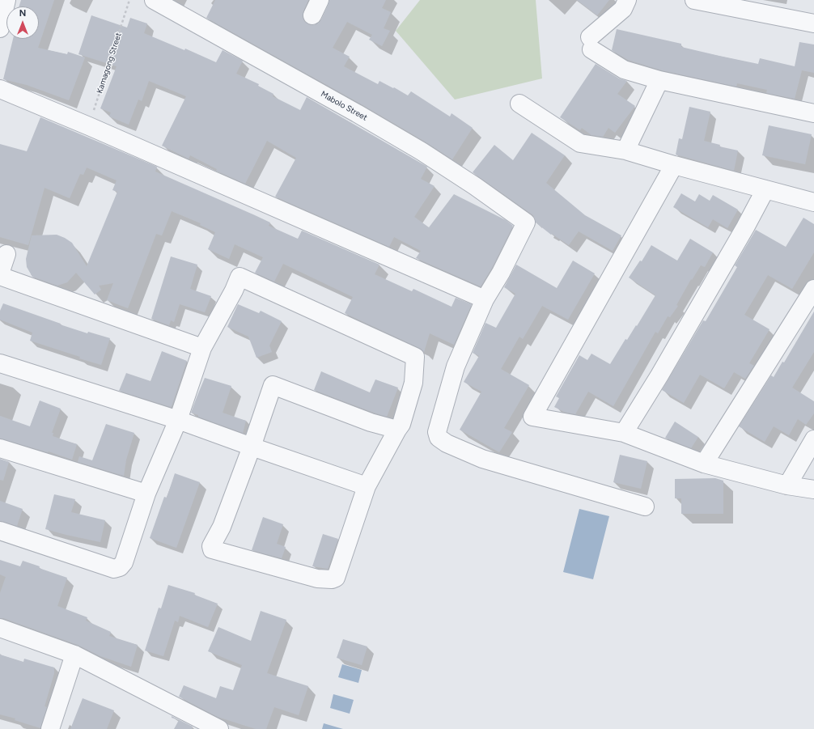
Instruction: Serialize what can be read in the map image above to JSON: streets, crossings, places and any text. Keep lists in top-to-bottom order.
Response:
{
  "streets": {
    "street": ["Mabolo Street"],
    "path": ["Kamagong Street"]
  },
  "north": "top"
}
